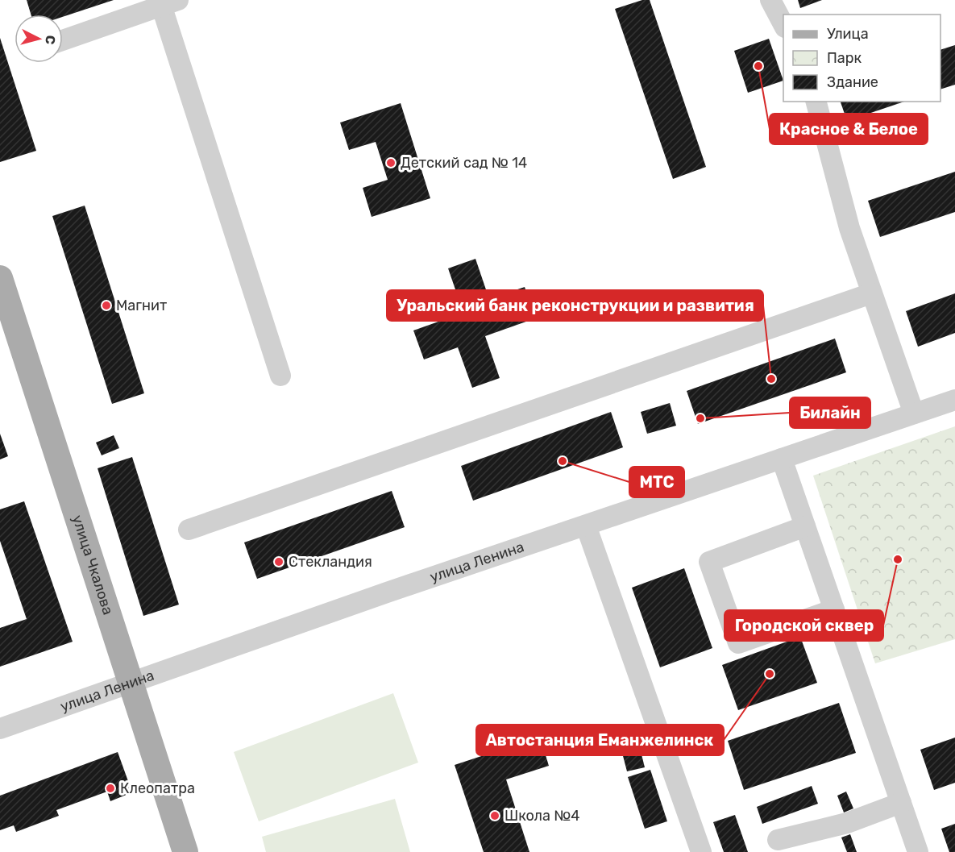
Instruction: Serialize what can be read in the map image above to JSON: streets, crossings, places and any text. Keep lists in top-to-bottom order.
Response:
{
  "streets": {
    "main road": ["улица Чкалова"],
    "street": ["улица Ленина"]
  },
  "crossings": [
    ["улица Ленина", "улица Чкалова"]
  ],
  "places": [
    "Красное & Белое",
    "Детский сад № 14",
    "Магнит",
    "Уральский банк реконструкции и развития",
    "Билайн",
    "МТС",
    "Городской сквер",
    "Стекландия",
    "Автостанция Еманжелинск",
    "Клеопатра",
    "Школа №4"
  ],
  "legend": ["Улица", "Парк", "Здание"],
  "north": "right"
}
